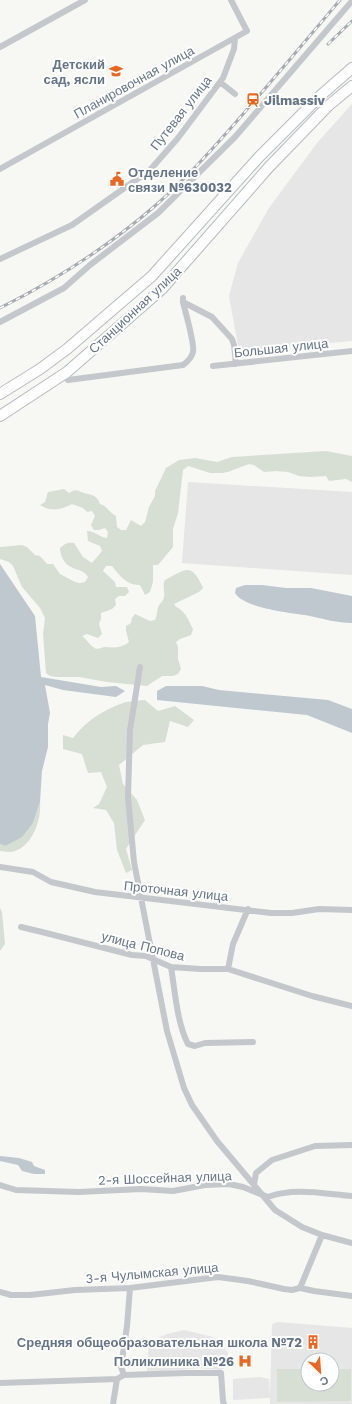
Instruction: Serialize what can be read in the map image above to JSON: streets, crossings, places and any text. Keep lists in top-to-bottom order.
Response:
{
  "streets": {
    "street": [
      "Планировочная улица",
      "Путевая улица",
      "Большая улица",
      "Проточная улица",
      "улица Попова",
      "2-я Шоссейная улица",
      "3-я Чулымская улица"
    ]
  },
  "crossings": [
    ["Планировочная улица", "Путевая улица"]
  ],
  "places": {
    "school or university": ["Детский сад, ясли"],
    "station": ["Jilmassiv"],
    "public building": ["Отделение связи №630032"],
    "building": ["Средняя общеобразовательная школа №72"],
    "hospital": ["Поликлиника №26"]
  },
  "north": "bottom right"
}
